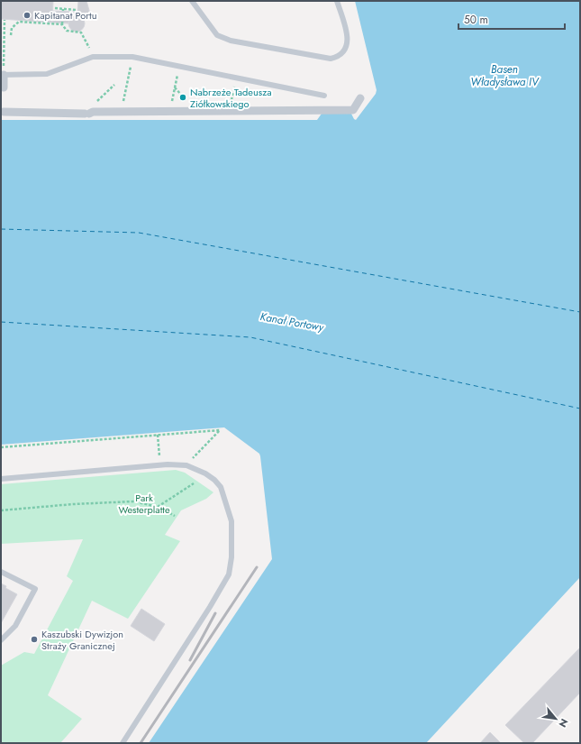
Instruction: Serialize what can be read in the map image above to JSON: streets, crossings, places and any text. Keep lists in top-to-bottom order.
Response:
{
  "water": ["Basen Władysława IV", "Kanał Portowy"],
  "parks": ["Park Westerplatte"],
  "places": ["Kapitanat Portu", "Nabrzeże Tadeusza Ziółkowskiego", "Kaszubski Dywizjon Straży Granicznej"],
  "scale_bar": "50 m",
  "north": "bottom right"
}
